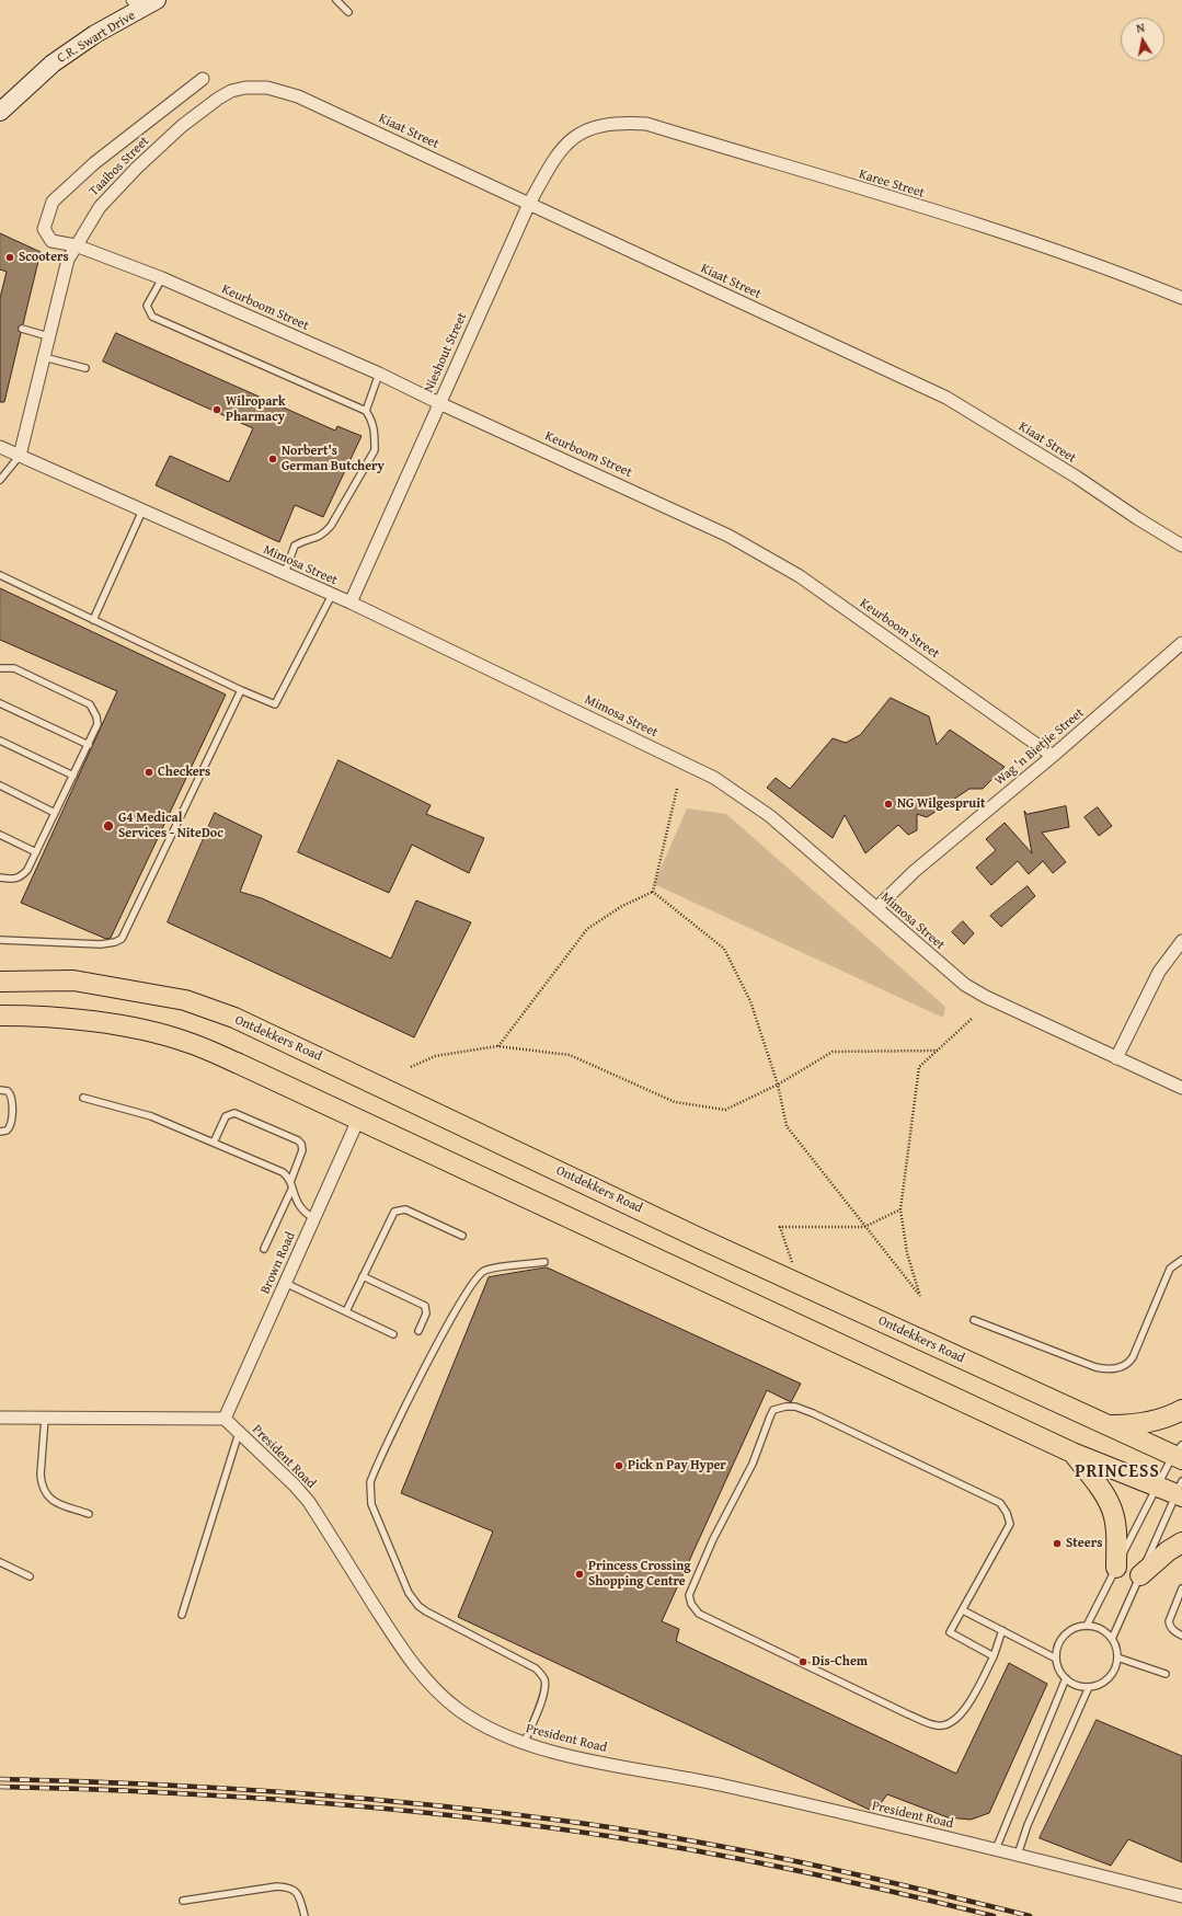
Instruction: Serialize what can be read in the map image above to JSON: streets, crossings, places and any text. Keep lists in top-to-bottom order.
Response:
{
  "streets": {
    "main road": ["C.R. Swart Drive", "Ontdekkers Road"],
    "street": [
      "Kiaat Street",
      "Taaibos Street",
      "Karee Street",
      "Keurboom Street",
      "Nieshout Street",
      "Mimosa Street",
      "Wag 'n Bietjie Street",
      "Brown Road",
      "President Road"
    ]
  },
  "crossings": [
    ["Kiaat Street", "Taaibos Street"],
    ["Kiaat Street", "Nieshout Street"],
    ["Taaibos Street", "Keurboom Street"],
    ["Taaibos Street", "Mimosa Street"],
    ["Karee Street", "Nieshout Street"],
    ["Keurboom Street", "Nieshout Street"],
    ["Keurboom Street", "Wag 'n Bietjie Street"],
    ["Nieshout Street", "Mimosa Street"],
    ["Mimosa Street", "Wag 'n Bietjie Street"],
    ["Brown Road", "President Road"]
  ],
  "districts": ["PRINCESS"],
  "places": [
    "Scooters",
    "Wilropark Pharmacy",
    "Norbert's German Butchery",
    "Checkers",
    "NG Wilgespruit",
    "G4 Medical Services - NiteDoc",
    "Pick n Pay Hyper",
    "Steers",
    "Princess Crossing Shopping Centre",
    "Dis-Chem"
  ],
  "north": "top"
}
